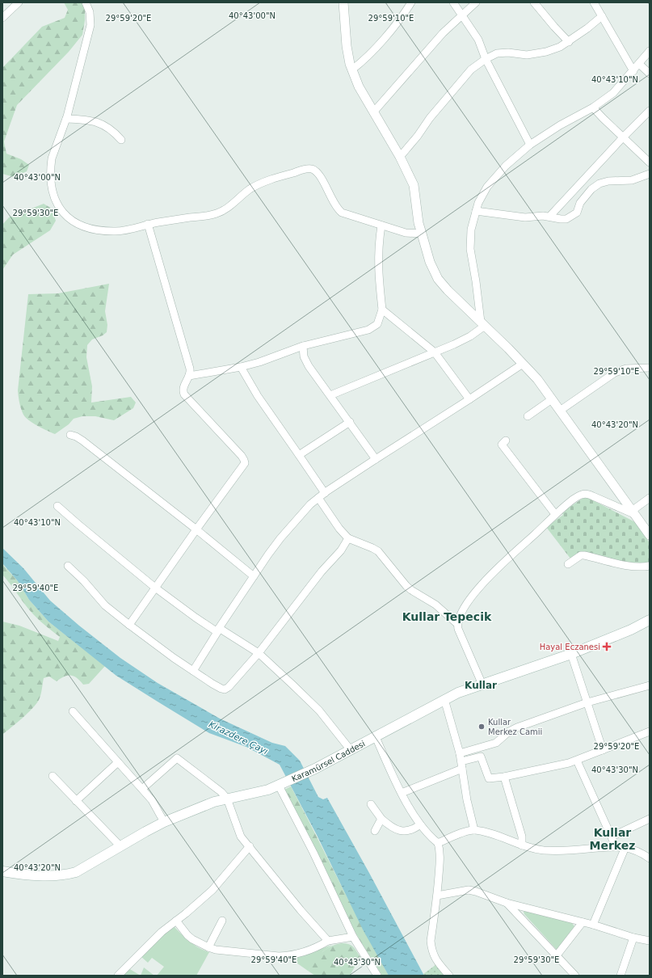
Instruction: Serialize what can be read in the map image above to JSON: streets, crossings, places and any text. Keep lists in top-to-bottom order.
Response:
{
  "streets": {
    "main road": ["Karamürsel Caddesi"]
  },
  "districts": ["Kullar Tepecik", "Kullar", "Kullar Merkez"],
  "water": ["Kirazdere Çayı"],
  "places": {
    "health": ["Hayal Eczanesi"],
    "other": ["Kullar Merkez Camii"]
  },
  "coordinates": [
    "40°43'00\"N",
    "29°59'20\"E",
    "29°59'10\"E",
    "40°43'10\"N",
    "29°59'30\"E",
    "40°43'20\"N",
    "29°59'40\"E",
    "40°43'30\"N"
  ]
}
